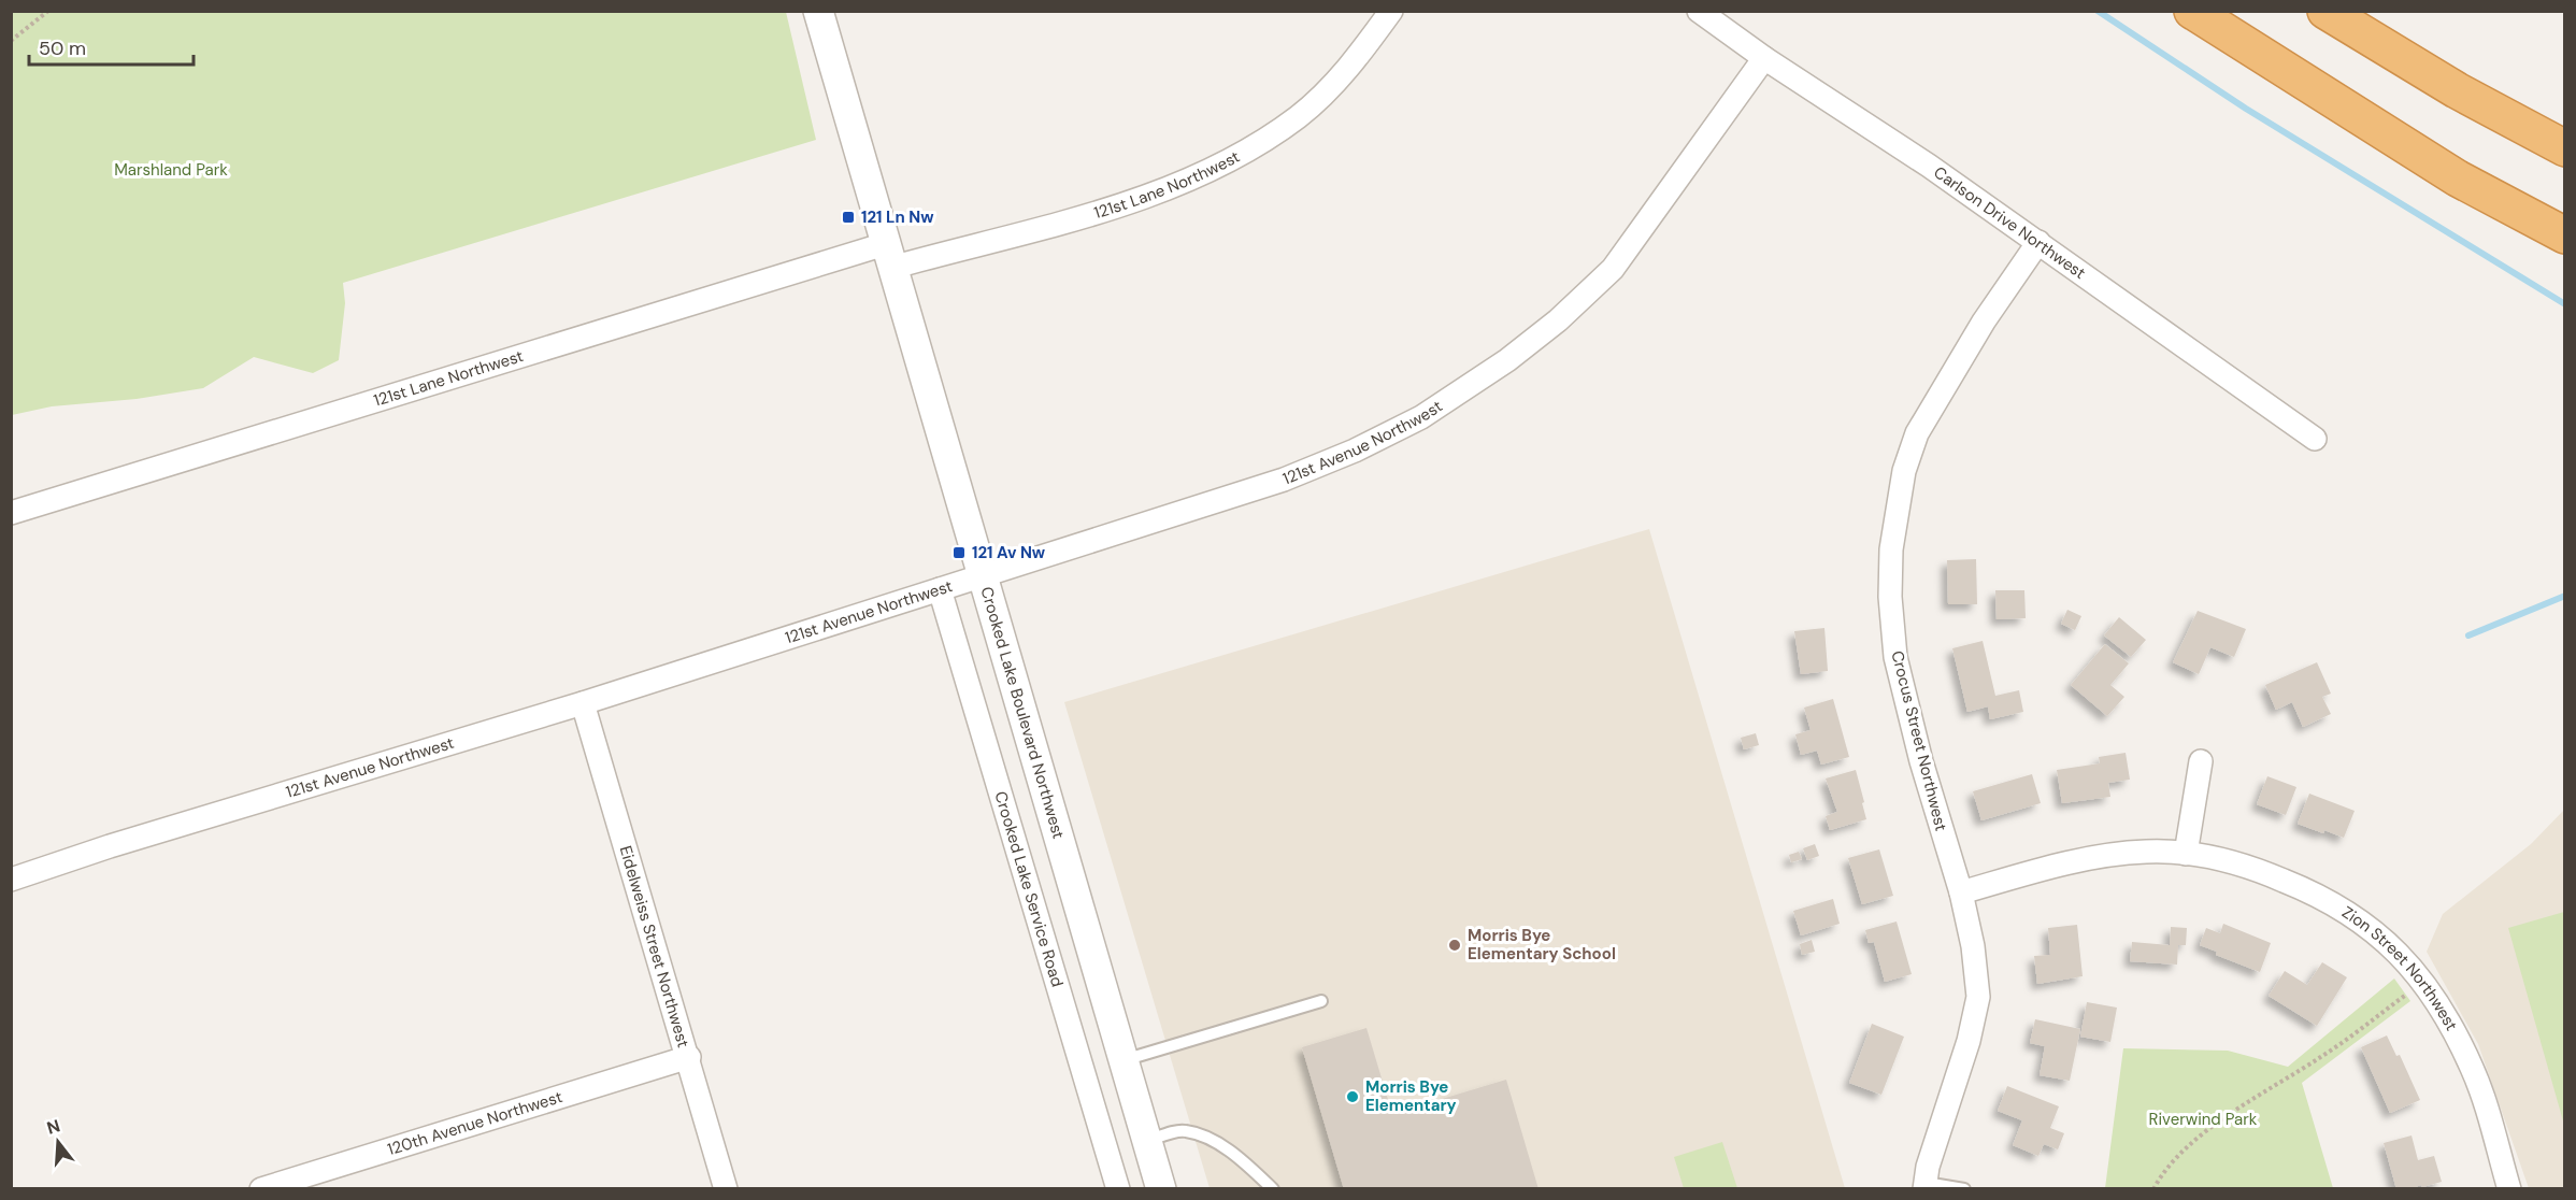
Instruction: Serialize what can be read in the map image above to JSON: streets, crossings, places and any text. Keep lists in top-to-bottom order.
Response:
{
  "streets": {
    "street": [
      "121st Lane Northwest",
      "Carlson Drive Northwest",
      "121st Avenue Northwest",
      "Crooked Lake Boulevard Northwest",
      "Crocus Street Northwest",
      "Crooked Lake Service Road",
      "Eidelweiss Street Northwest",
      "Zion Street Northwest",
      "120th Avenue Northwest"
    ]
  },
  "crossings": [
    ["121st Lane Northwest", "Crooked Lake Boulevard Northwest"],
    ["Carlson Drive Northwest", "121st Avenue Northwest"],
    ["Carlson Drive Northwest", "Crocus Street Northwest"],
    ["121st Avenue Northwest", "Crooked Lake Boulevard Northwest"],
    ["121st Avenue Northwest", "Crooked Lake Service Road"],
    ["121st Avenue Northwest", "Eidelweiss Street Northwest"],
    ["Crocus Street Northwest", "Zion Street Northwest"],
    ["Eidelweiss Street Northwest", "120th Avenue Northwest"]
  ],
  "parks": ["Marshland Park", "Riverwind Park"],
  "places": {
    "transit": ["121 Ln Nw", "121 Av Nw"],
    "other": ["Morris Bye Elementary School", "Morris Bye Elementary"]
  },
  "scale_bar": "50 m",
  "north": "top"
}
